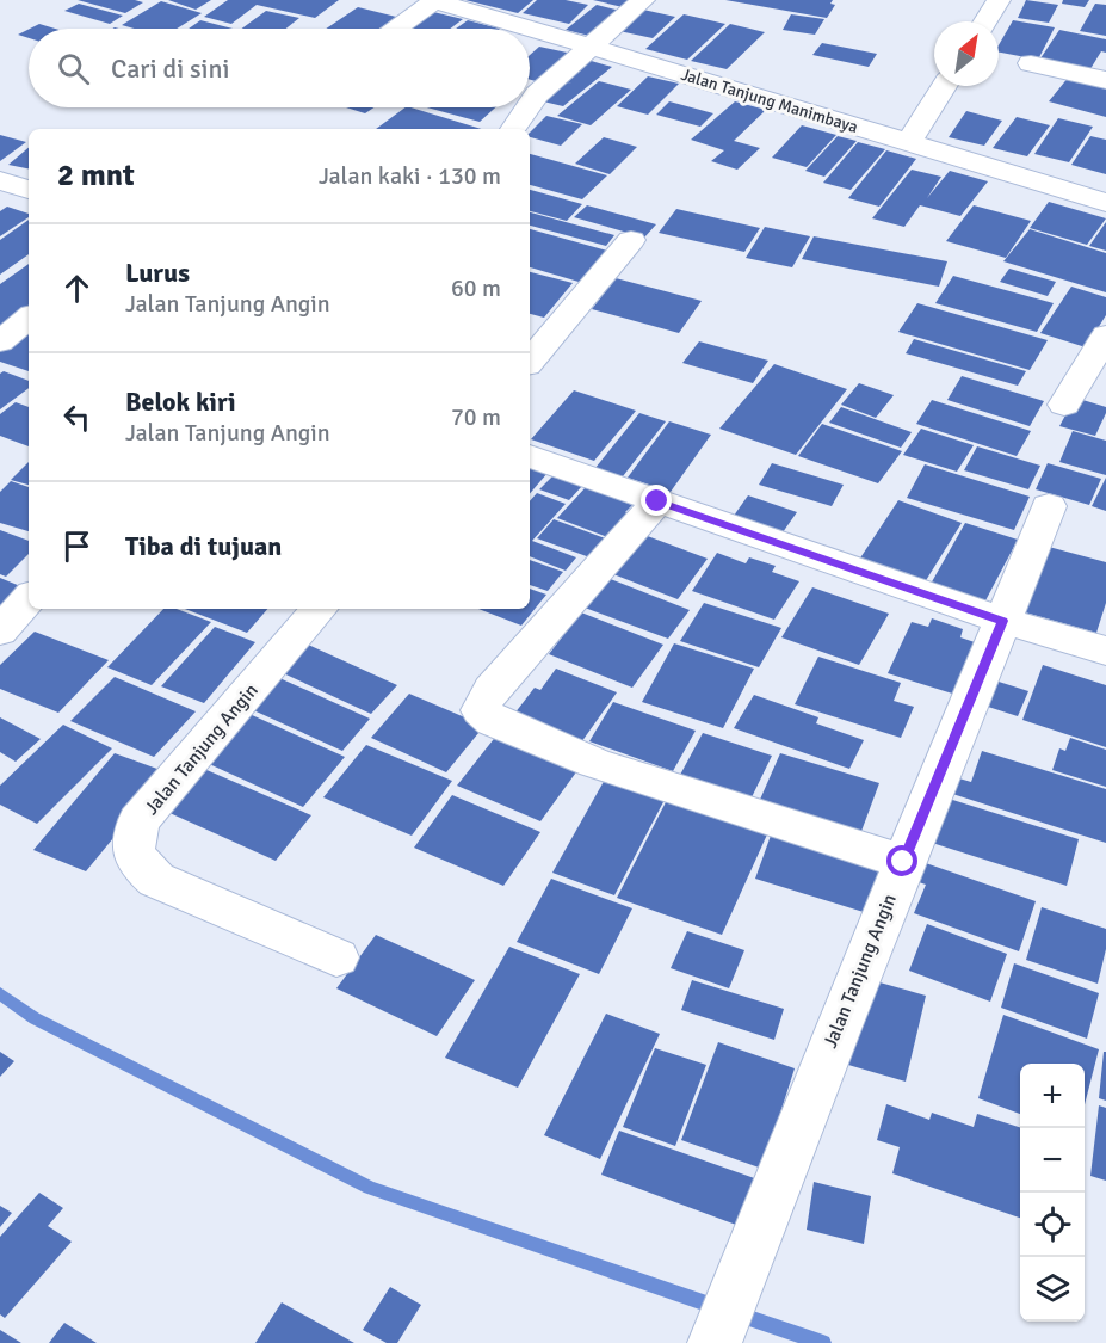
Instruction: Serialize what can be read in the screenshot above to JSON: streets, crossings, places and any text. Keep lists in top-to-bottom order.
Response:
{
  "streets": {
    "street": ["Jalan Tanjung Manimbaya", "Jalan Tanjung Angin"]
  },
  "north": "top right",
  "page": {
    "search": "Cari di sini",
    "heading": ["2 mnt", "Jalan kaki · 130 m"],
    "list": [
      ["Lurus", "Jalan Tanjung Angin", "60 m"],
      ["Belok kiri", "Jalan Tanjung Angin", "70 m"],
      "Tiba di tujuan"
    ],
    "map_buttons": ["+", "−"]
  }
}
